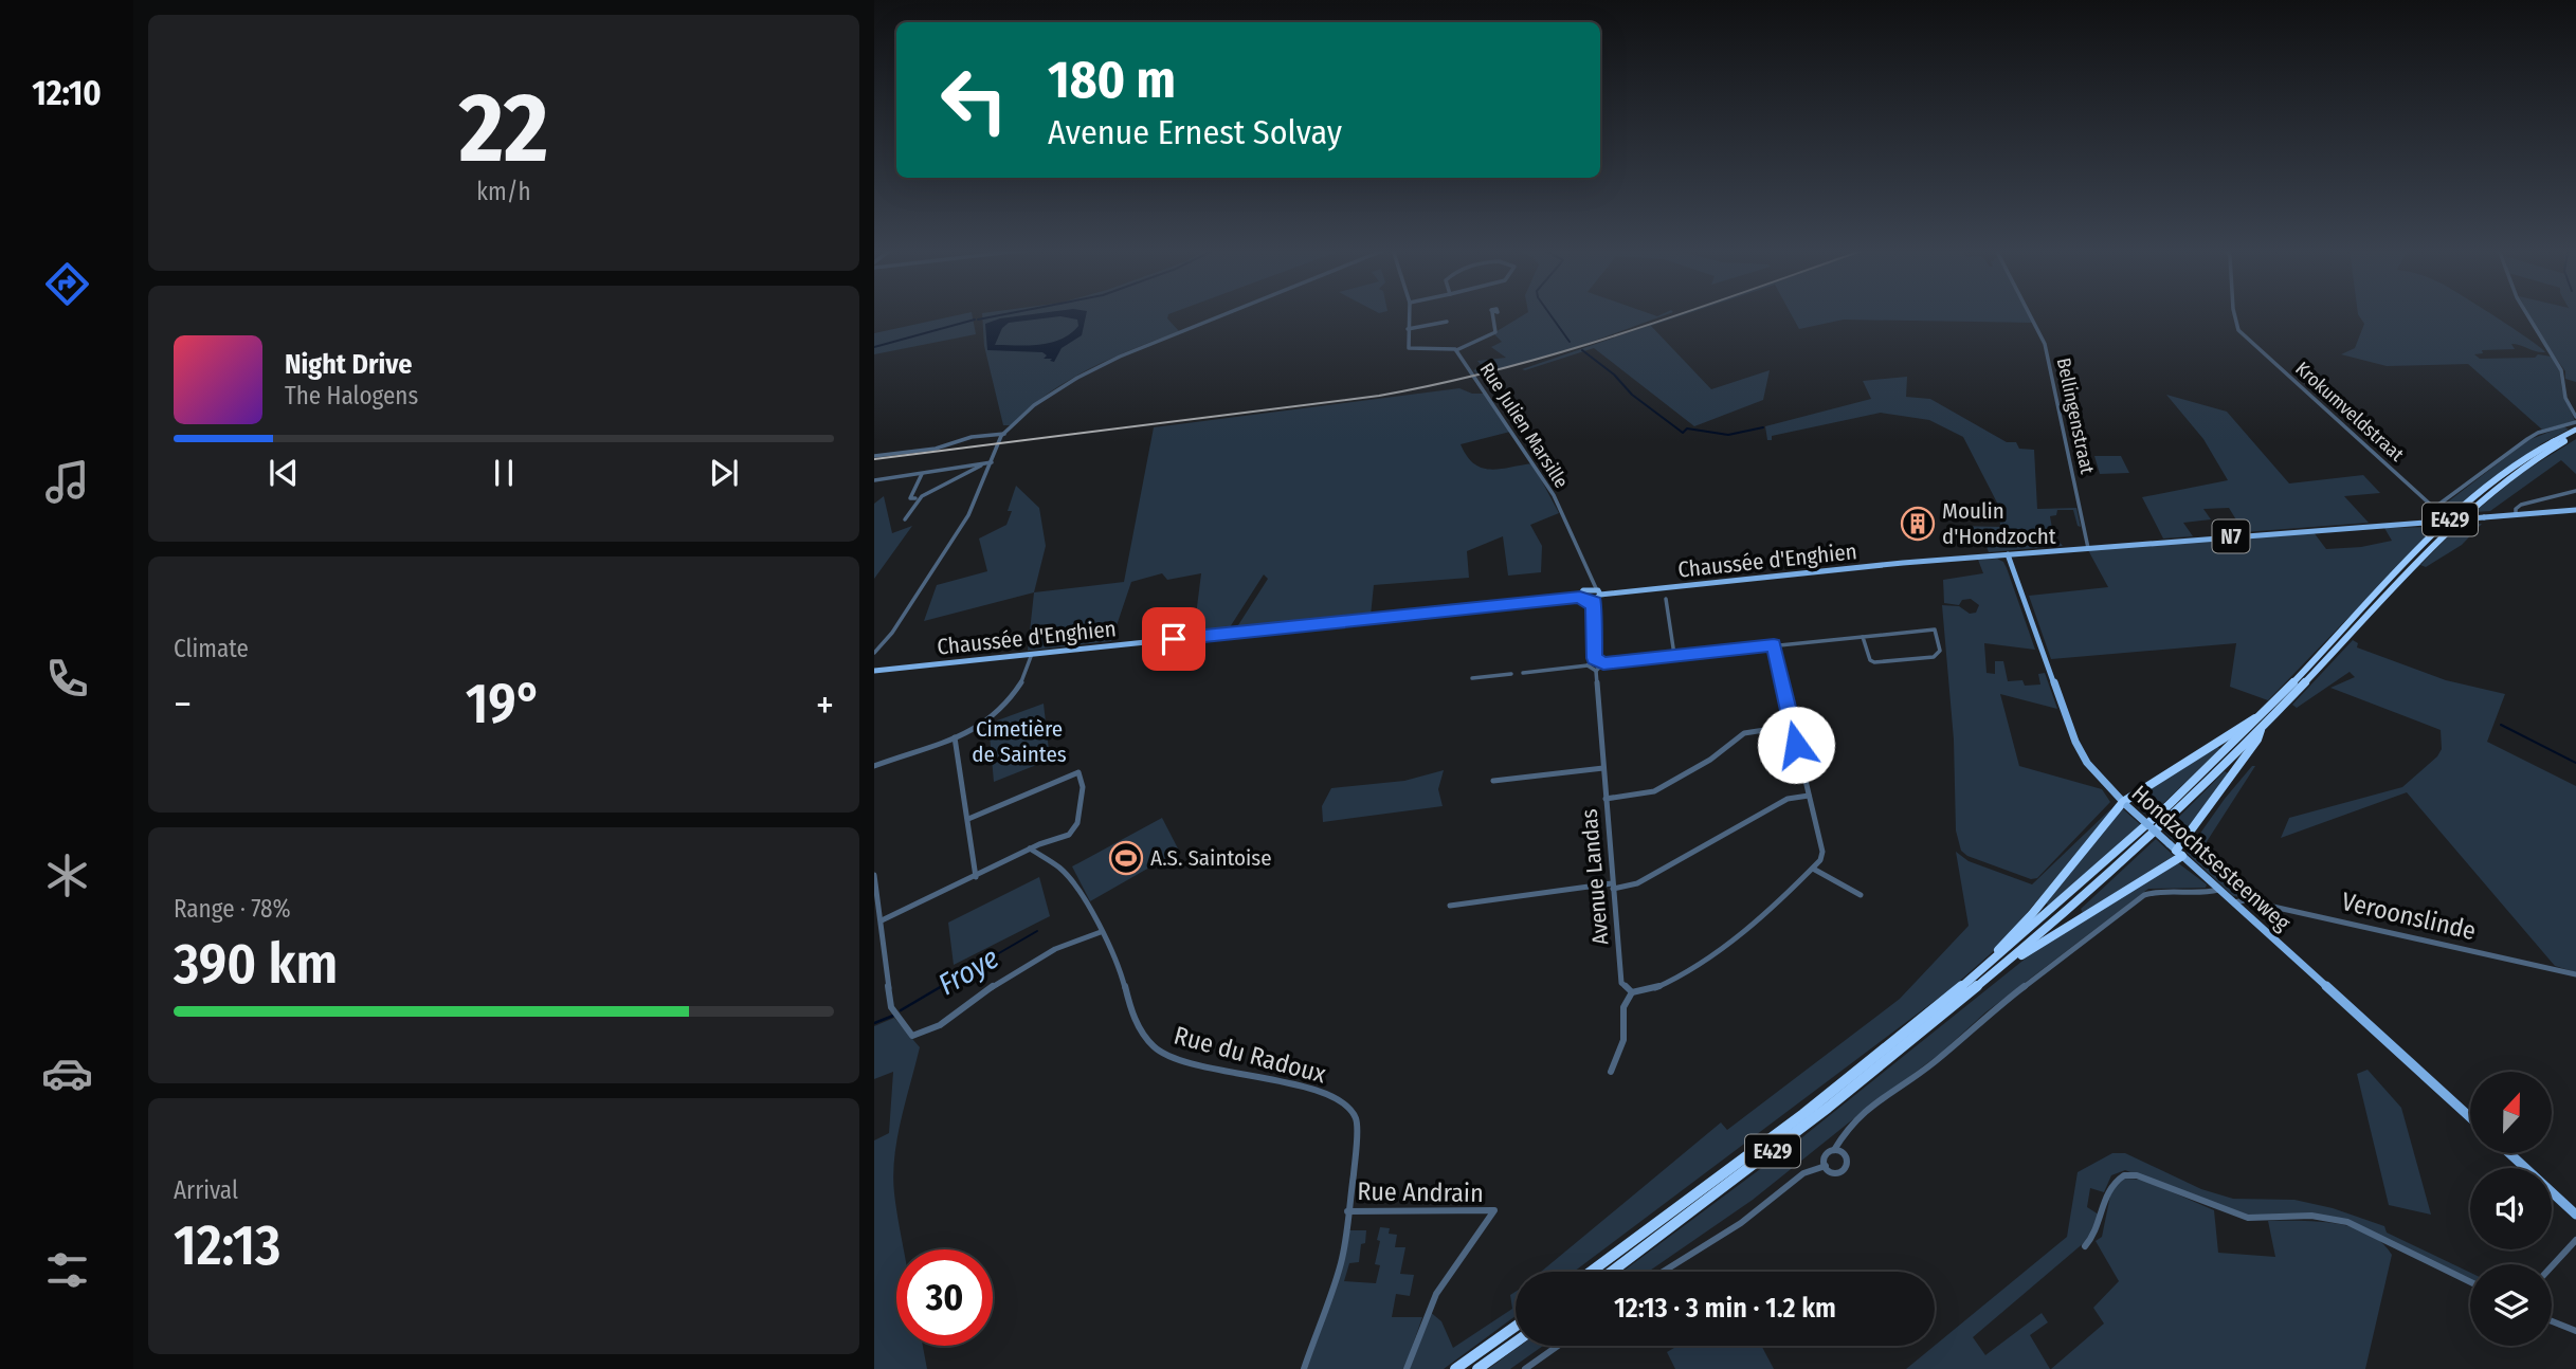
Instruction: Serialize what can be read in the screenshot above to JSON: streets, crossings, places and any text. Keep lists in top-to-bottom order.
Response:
{
  "streets": {
    "highway": ["E429"],
    "main road": ["N7", "Chaussée d'Enghien", "Hondzochtsesteenweg"],
    "street": [
      "Krokumveldstraat",
      "Bellingenstraat",
      "Rue Julien Marsille",
      "Avenue Landas",
      "Veroonslinde",
      "Rue du Radoux",
      "Rue Andrain"
    ]
  },
  "crossings": [
    ["Bellingenstraat", "N7"],
    ["Rue Julien Marsille", "Chaussée d'Enghien"],
    ["N7", "Chaussée d'Enghien"],
    ["N7", "Hondzochtsesteenweg"],
    ["Chaussée d'Enghien", "Hondzochtsesteenweg"],
    ["Hondzochtsesteenweg", "Veroonslinde"],
    ["Rue du Radoux", "Rue Andrain"]
  ],
  "water": ["Froye"],
  "parks": ["Cimetière de Saintes"],
  "places": {
    "building": ["Moulin d'Hondzocht"],
    "sports": ["A.S. Saintoise"]
  },
  "north": "top",
  "page": {
    "tabs": "12:10",
    "tile": [
      ["22", "km/h"],
      "Climate",
      ["Range · 78%", "390 km"],
      ["Arrival", "12:13"]
    ],
    "turn": ["180 m", "Avenue Ernest Solvay"],
    "song": ["Night Drive", "The Halogens"],
    "heat": ["−", "19°", "+"],
    "limit": "30",
    "trip": "12:13 · 3 min · 1.2 km"
  }
}
